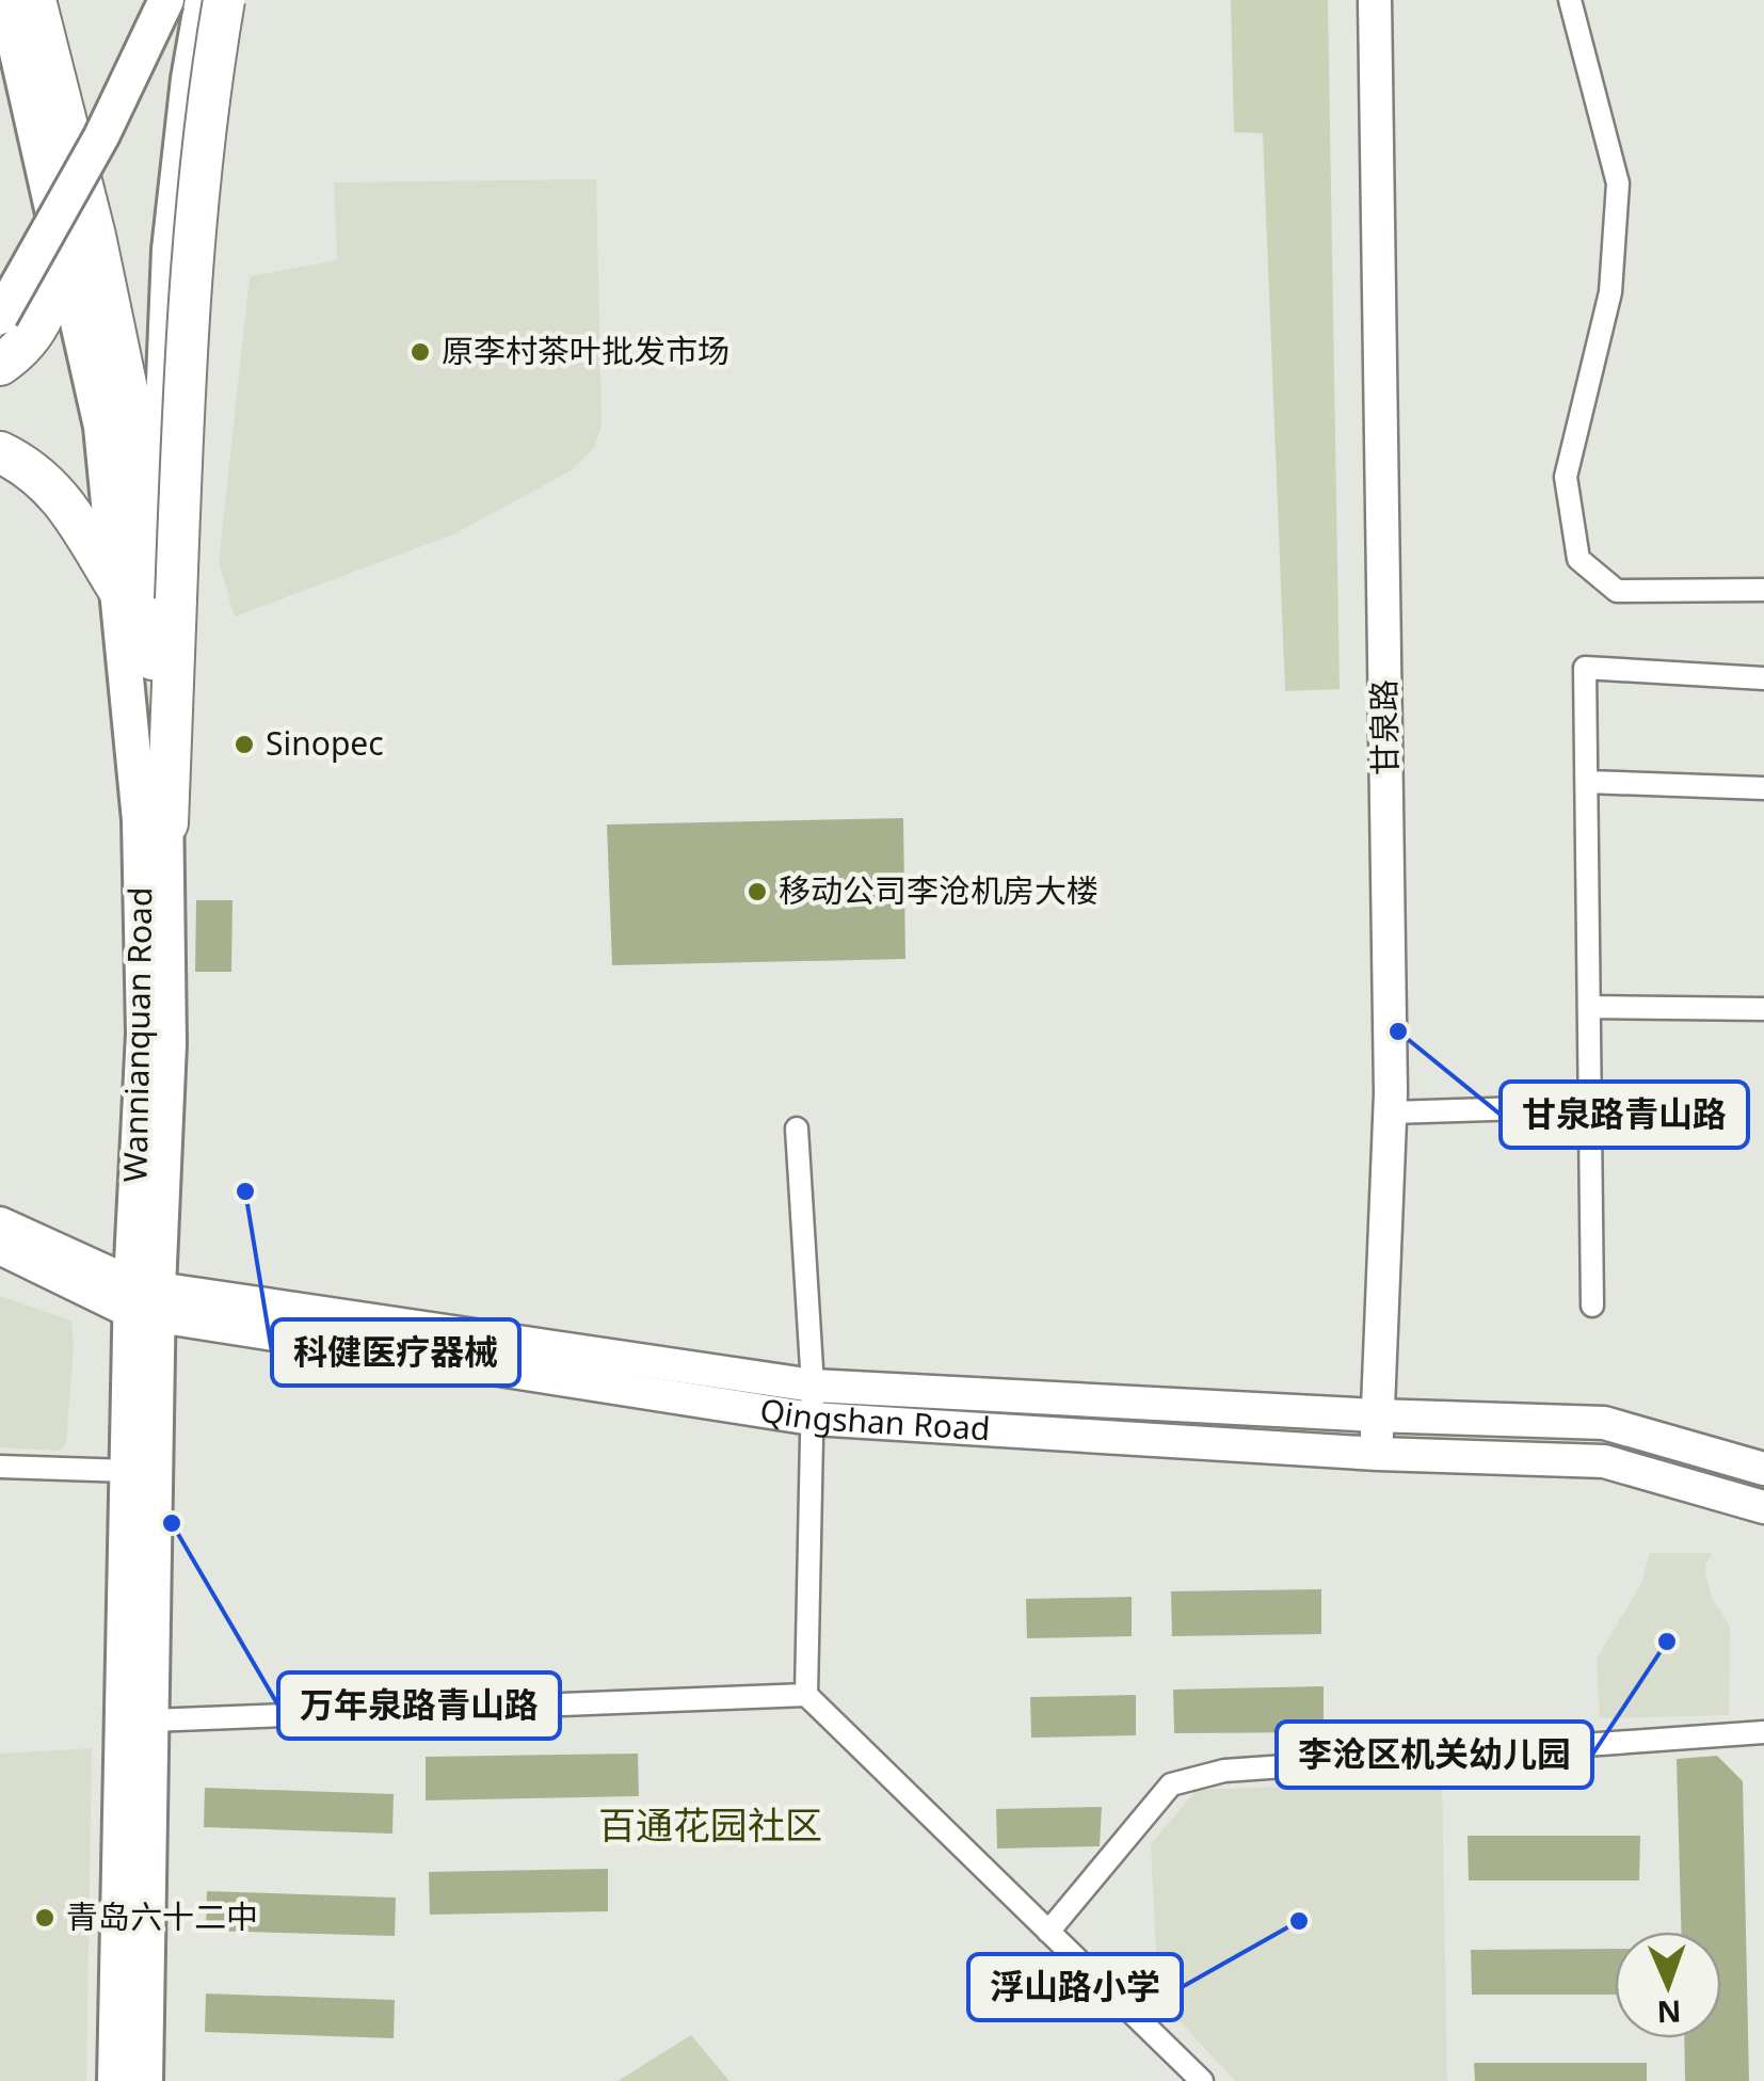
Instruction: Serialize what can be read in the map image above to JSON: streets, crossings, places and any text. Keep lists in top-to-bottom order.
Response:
{
  "streets": {
    "main road": ["甘泉路", "Wannianquan Road", "Qingshan Road"]
  },
  "crossings": [
    ["甘泉路", "Qingshan Road"],
    ["Wannianquan Road", "Qingshan Road"]
  ],
  "districts": ["百通花园社区"],
  "places": [
    "原李村茶叶批发市场",
    "Sinopec",
    "移动公司李沧机房大楼",
    "甘泉路青山路",
    "科健医疗器械",
    "万年泉路青山路",
    "李沧区机关幼儿园",
    "青岛六十二中",
    "浮山路小学"
  ],
  "north": "bottom"
}
